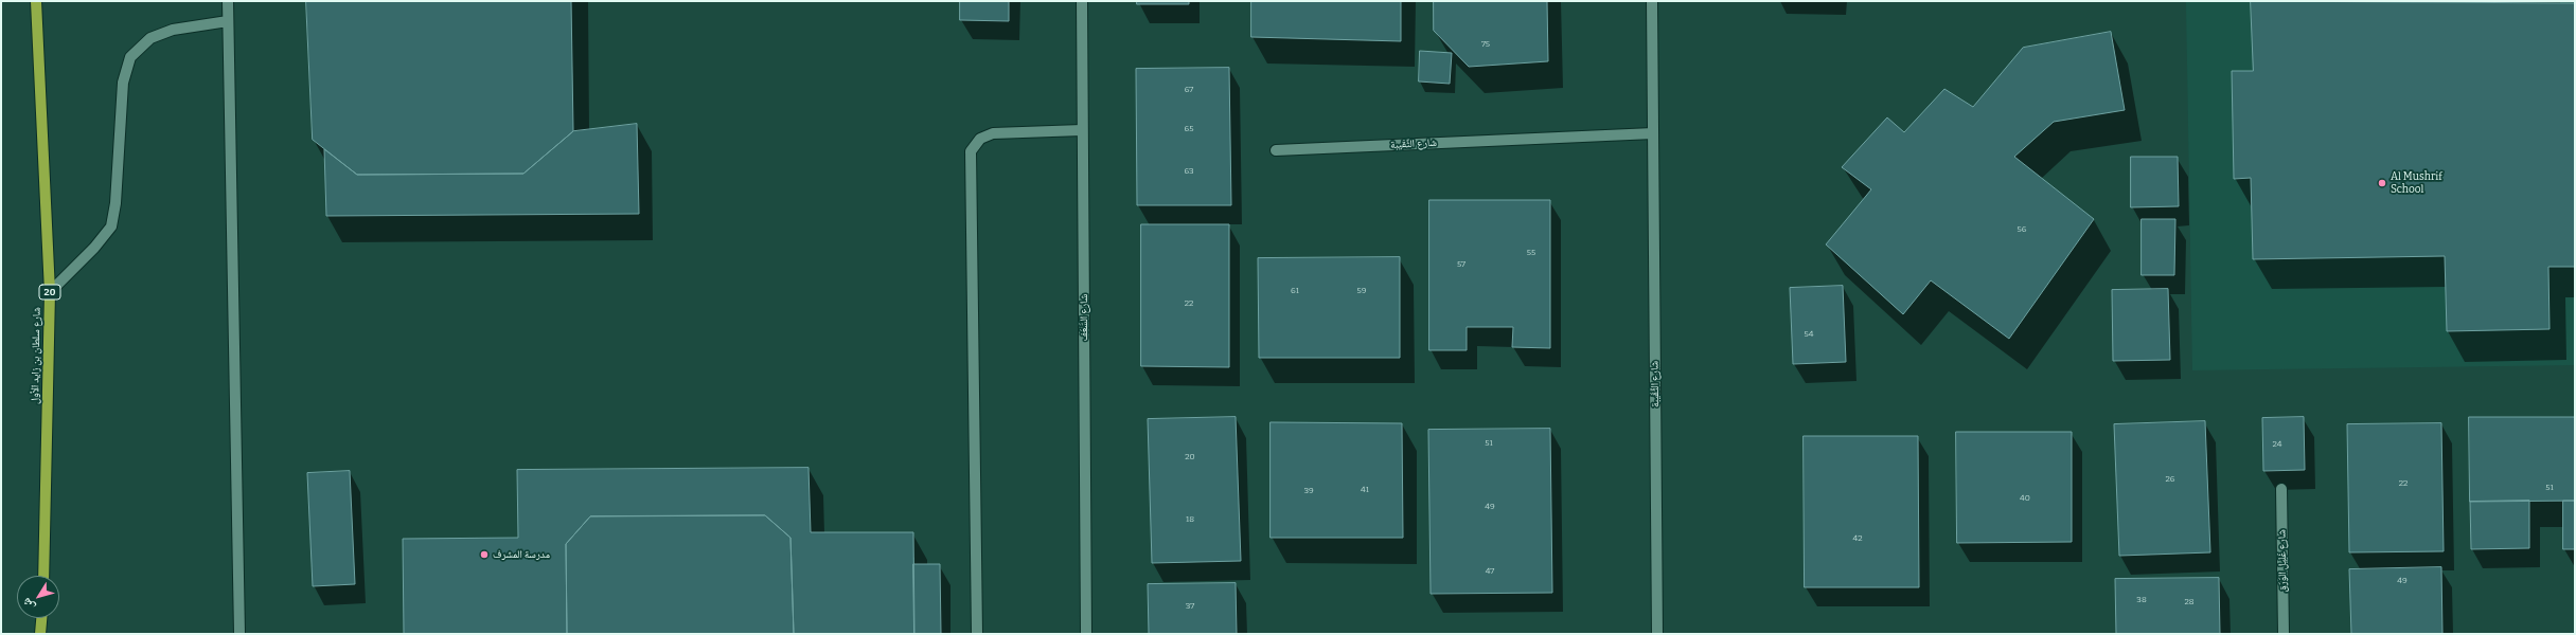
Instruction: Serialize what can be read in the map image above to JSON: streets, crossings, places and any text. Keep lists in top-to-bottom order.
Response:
{
  "streets": {
    "main road": ["20", "شارع سلطان بن زايد الأول"],
    "street": ["شارع الثِّقَيبة", "شارع السَّعَف", "شارع غَلِيل الوَرَق"]
  },
  "places": ["Al Mushrif School", "مدرسة المشرف"],
  "house_numbers": [
    "75",
    "67",
    "65",
    "63",
    "56",
    "55",
    "57",
    "61",
    "59",
    "22",
    "54",
    "51",
    "24",
    "20",
    "26",
    "22",
    "51",
    "41",
    "39",
    "40",
    "49",
    "18",
    "42",
    "47",
    "49",
    "38",
    "28",
    "37"
  ],
  "north": "bottom left"
}
